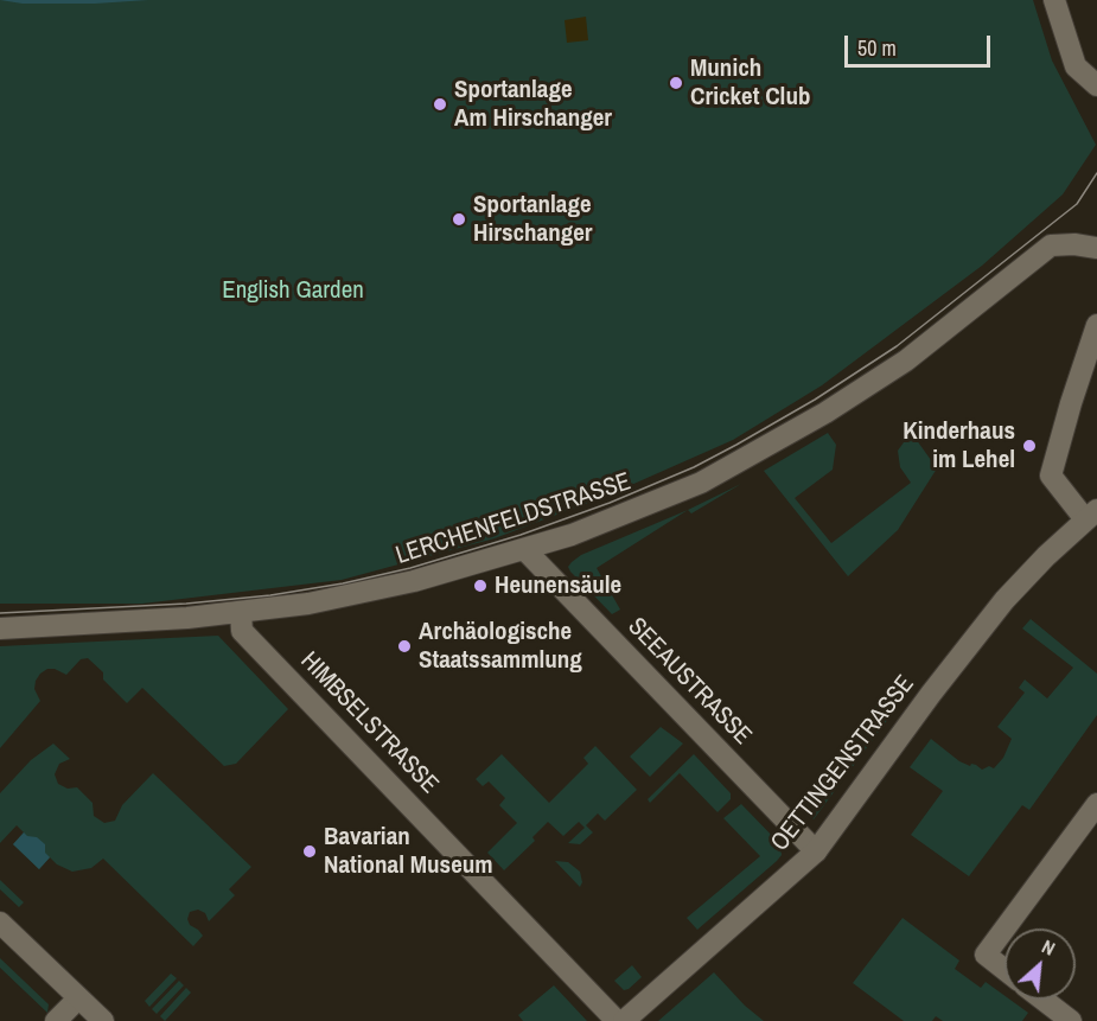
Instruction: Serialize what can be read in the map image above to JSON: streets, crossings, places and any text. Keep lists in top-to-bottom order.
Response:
{
  "streets": {
    "street": [
      "LERCHENFELDSTRASSE",
      "SEEAUSTRASSE",
      "HIMBSELSTRASSE",
      "OETTINGENSTRASSE"
    ]
  },
  "crossings": [
    ["LERCHENFELDSTRASSE", "SEEAUSTRASSE"],
    ["LERCHENFELDSTRASSE", "HIMBSELSTRASSE"],
    ["SEEAUSTRASSE", "OETTINGENSTRASSE"]
  ],
  "parks": ["English Garden"],
  "places": [
    "Munich Cricket Club",
    "Sportanlage Am Hirschanger",
    "Sportanlage Hirschanger",
    "Kinderhaus im Lehel",
    "Heunensäule",
    "Archäologische Staatssammlung",
    "Bavarian National Museum"
  ],
  "scale_bar": "50 m",
  "north": "top right"
}
